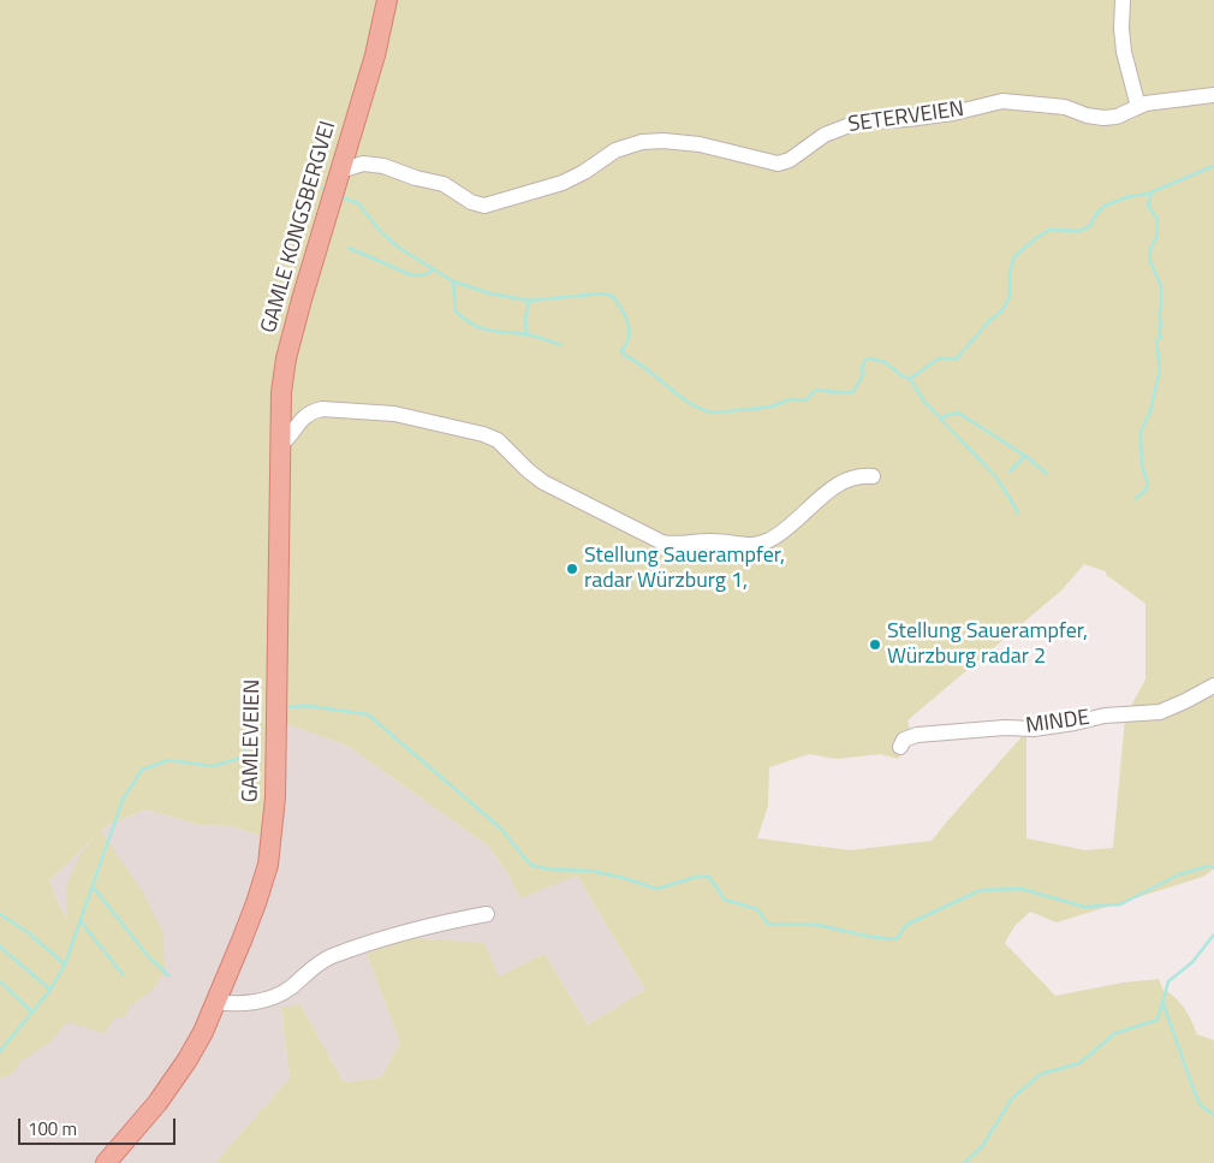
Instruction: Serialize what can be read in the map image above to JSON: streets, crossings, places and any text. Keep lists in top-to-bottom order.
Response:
{
  "streets": {
    "main road": ["GAMLE KONGSBERGVEI", "GAMLEVEIEN"],
    "street": ["SETERVEIEN", "MINDE"]
  },
  "crossings": [
    ["SETERVEIEN", "GAMLE KONGSBERGVEI"],
    ["GAMLE KONGSBERGVEI", "GAMLEVEIEN"]
  ],
  "places": ["Stellung Sauerampfer, radar Würzburg 1,", "Stellung Sauerampfer, Würzburg radar 2"],
  "scale_bar": "100 m"
}
